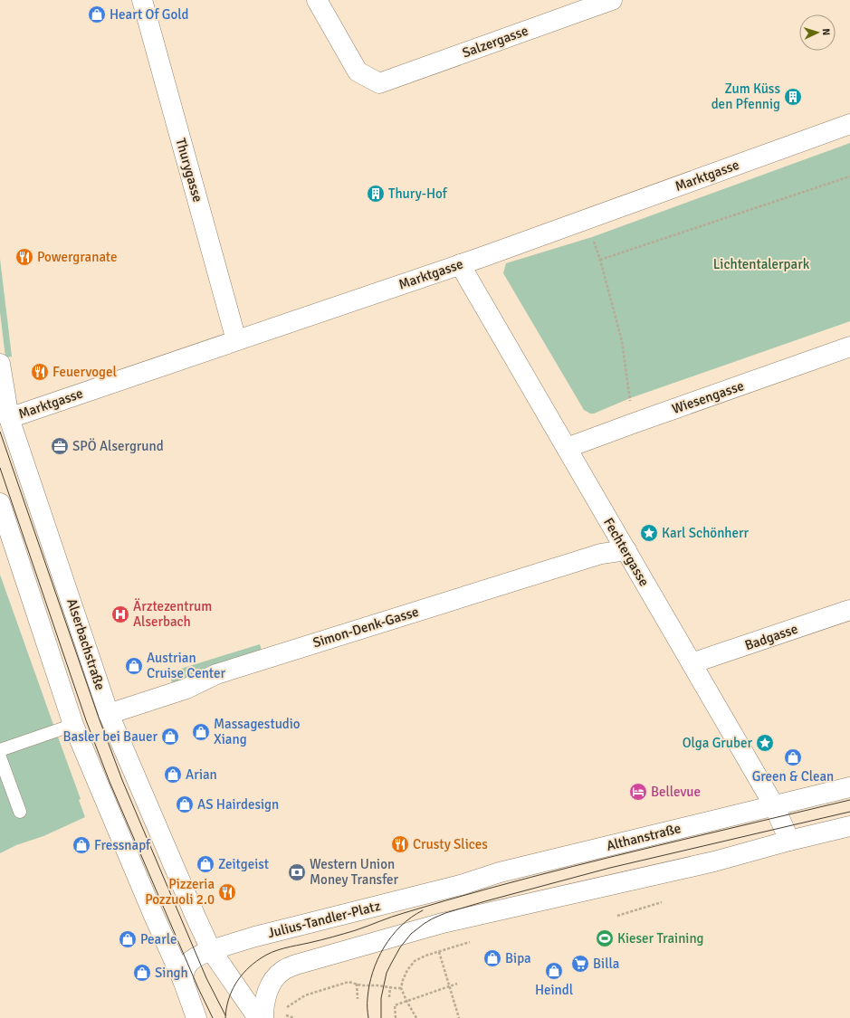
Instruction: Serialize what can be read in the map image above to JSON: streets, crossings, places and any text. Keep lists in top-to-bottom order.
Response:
{
  "streets": {
    "street": [
      "Salzergasse",
      "Thurygasse",
      "Marktgasse",
      "Wiesengasse",
      "Fechtergasse",
      "Simon-Denk-Gasse",
      "Badgasse",
      "Alserbachstraße",
      "Althanstraße",
      "Julius-Tandler-Platz"
    ]
  },
  "crossings": [
    ["Thurygasse", "Marktgasse"],
    ["Marktgasse", "Fechtergasse"],
    ["Marktgasse", "Alserbachstraße"],
    ["Wiesengasse", "Fechtergasse"],
    ["Fechtergasse", "Simon-Denk-Gasse"],
    ["Fechtergasse", "Badgasse"],
    ["Fechtergasse", "Althanstraße"],
    ["Simon-Denk-Gasse", "Alserbachstraße"],
    ["Alserbachstraße", "Julius-Tandler-Platz"],
    ["Althanstraße", "Julius-Tandler-Platz"]
  ],
  "parks": ["Lichtentalerpark"],
  "places": {
    "shop": [
      "Heart Of Gold",
      "Austrian Cruise Center",
      "Massagestudio Xiang",
      "Basler bei Bauer",
      "Green & Clean",
      "Arian",
      "AS Hairdesign",
      "Fressnapf",
      "Zeitgeist",
      "Pearle",
      "Bipa",
      "Heindl",
      "Singh"
    ],
    "building": ["Zum Küss den Pfennig", "Thury-Hof"],
    "restaurant": [
      "Powergranate",
      "Feuervogel",
      "Crusty Slices",
      "Pizzeria Pozzuoli 2.0"
    ],
    "office": ["SPÖ Alsergrund"],
    "place": ["Karl Schönherr", "Olga Gruber"],
    "hospital": ["Ärztezentrum Alserbach"],
    "hotel": ["Bellevue"],
    "bank": ["Western Union Money Transfer"],
    "sports": ["Kieser Training"],
    "supermarket": ["Billa"]
  },
  "north": "right"
}
